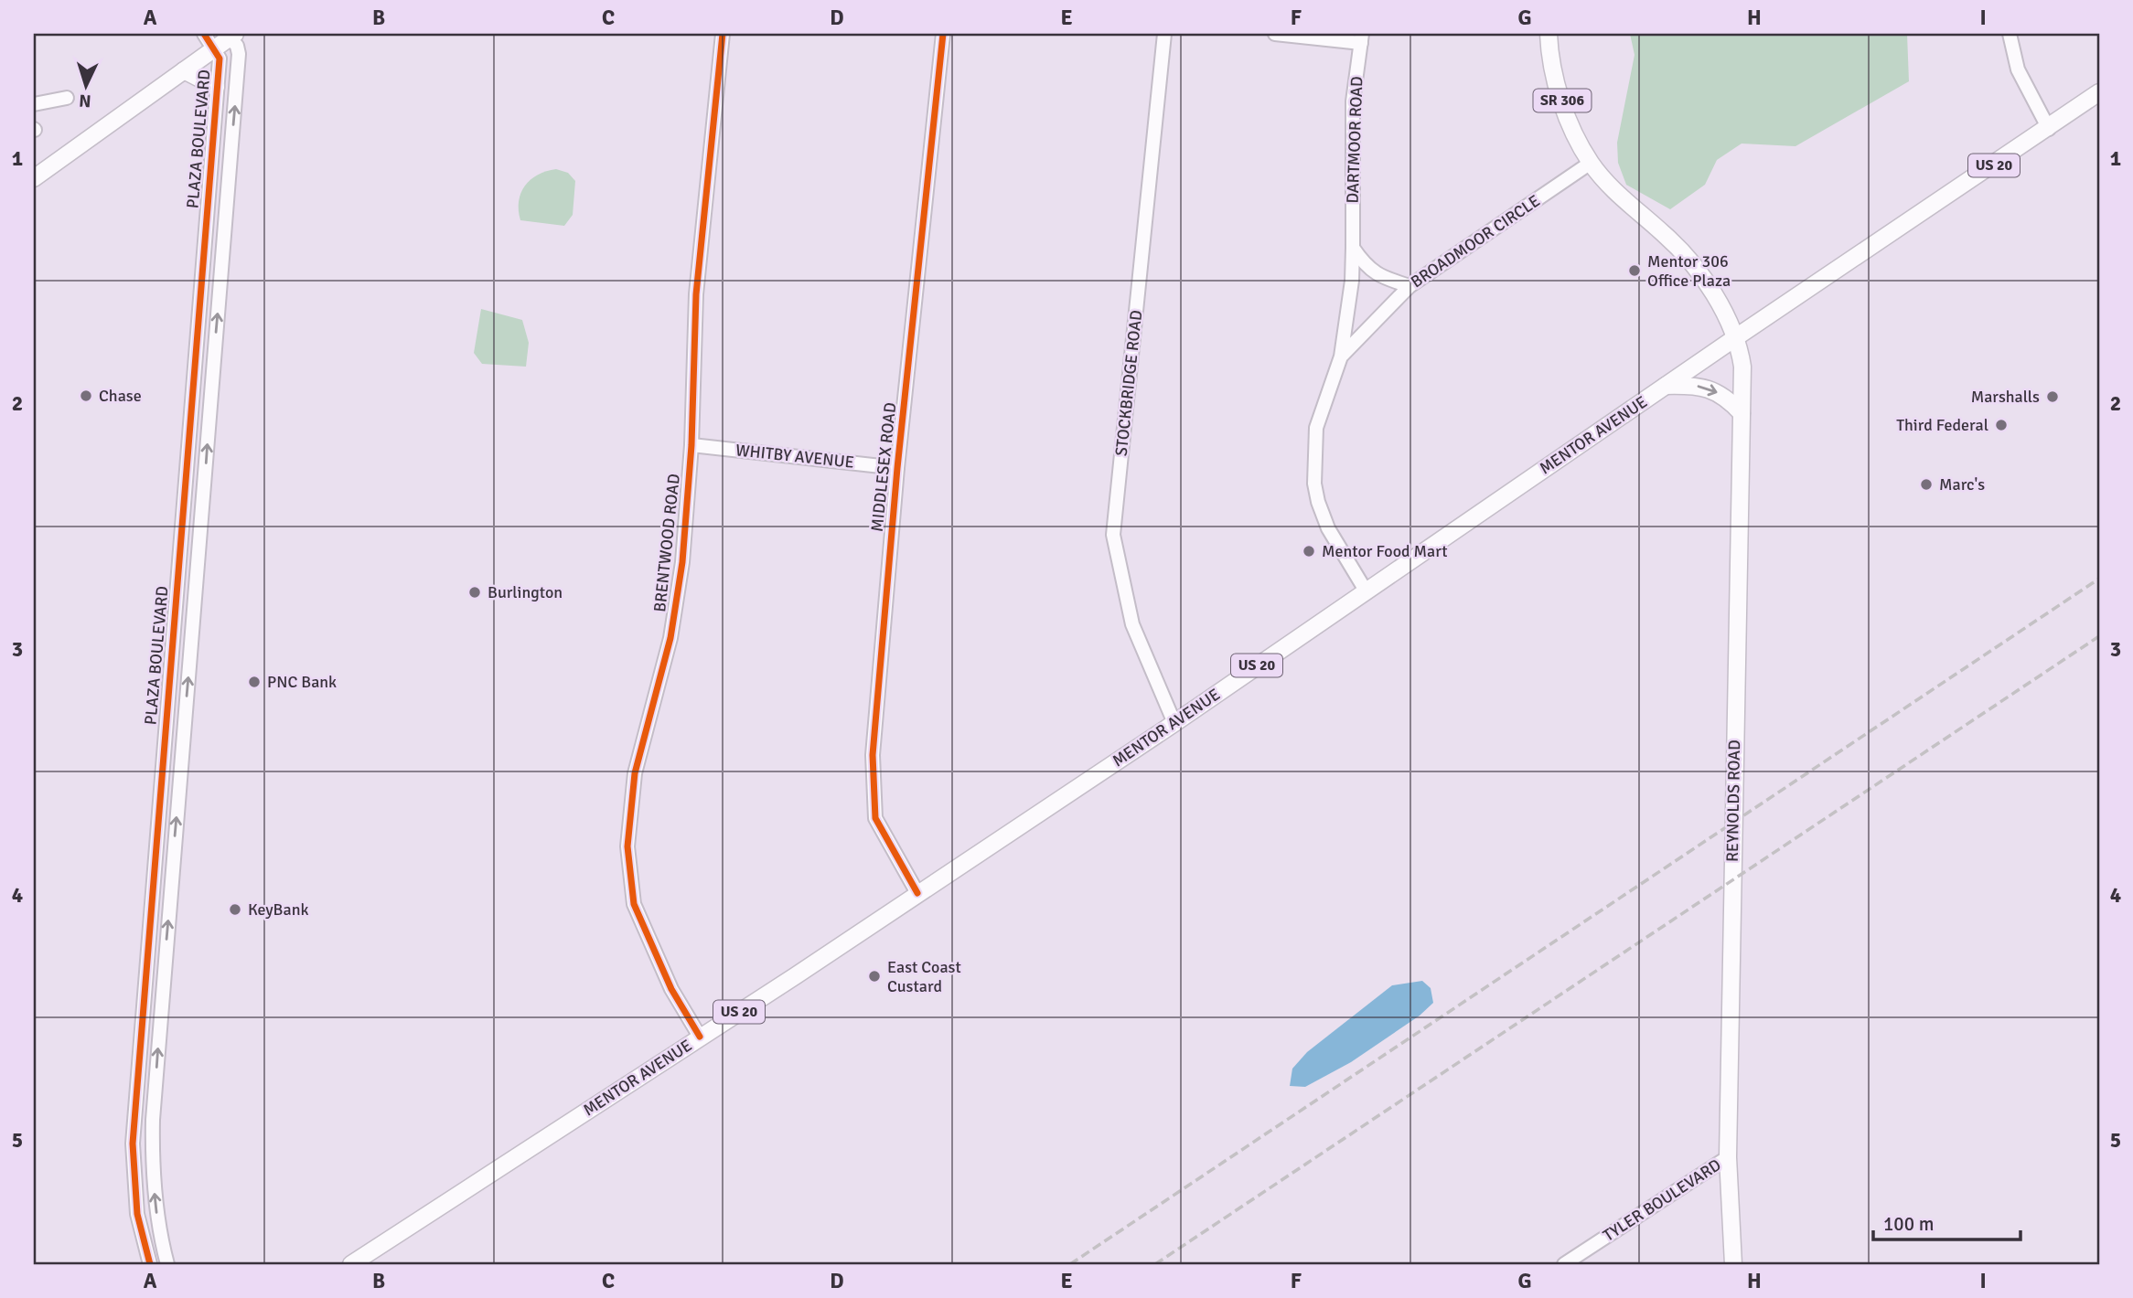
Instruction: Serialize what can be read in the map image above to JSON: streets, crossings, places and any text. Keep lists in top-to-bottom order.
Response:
{
  "streets": {
    "main road": [
      "SR 306",
      "US 20",
      "MENTOR AVENUE",
      "REYNOLDS ROAD"
    ],
    "street": [
      "PLAZA BOULEVARD",
      "DARTMOOR ROAD",
      "BROADMOOR CIRCLE",
      "STOCKBRIDGE ROAD",
      "WHITBY AVENUE",
      "MIDDLESEX ROAD",
      "BRENTWOOD ROAD",
      "TYLER BOULEVARD"
    ]
  },
  "crossings": [
    ["SR 306", "BROADMOOR CIRCLE"],
    ["SR 306", "MENTOR AVENUE"],
    ["SR 306", "REYNOLDS ROAD"],
    ["DARTMOOR ROAD", "BROADMOOR CIRCLE"],
    ["DARTMOOR ROAD", "MENTOR AVENUE"],
    ["STOCKBRIDGE ROAD", "MENTOR AVENUE"],
    ["MENTOR AVENUE", "MIDDLESEX ROAD"],
    ["MENTOR AVENUE", "BRENTWOOD ROAD"],
    ["MENTOR AVENUE", "REYNOLDS ROAD"],
    ["WHITBY AVENUE", "MIDDLESEX ROAD"],
    ["WHITBY AVENUE", "BRENTWOOD ROAD"],
    ["REYNOLDS ROAD", "TYLER BOULEVARD"]
  ],
  "places": [
    "Mentor 306 Office Plaza",
    "Chase",
    "Marshalls",
    "Third Federal",
    "Marc's",
    "Mentor Food Mart",
    "Burlington",
    "PNC Bank",
    "KeyBank",
    "East Coast Custard"
  ],
  "scale_bar": "100 m",
  "north": "bottom",
  "grid": {
    "columns": [
      "A",
      "B",
      "C",
      "D",
      "E",
      "F",
      "G",
      "H",
      "I"
    ],
    "rows": [
      "1",
      "2",
      "3",
      "4",
      "5"
    ]
  }
}
